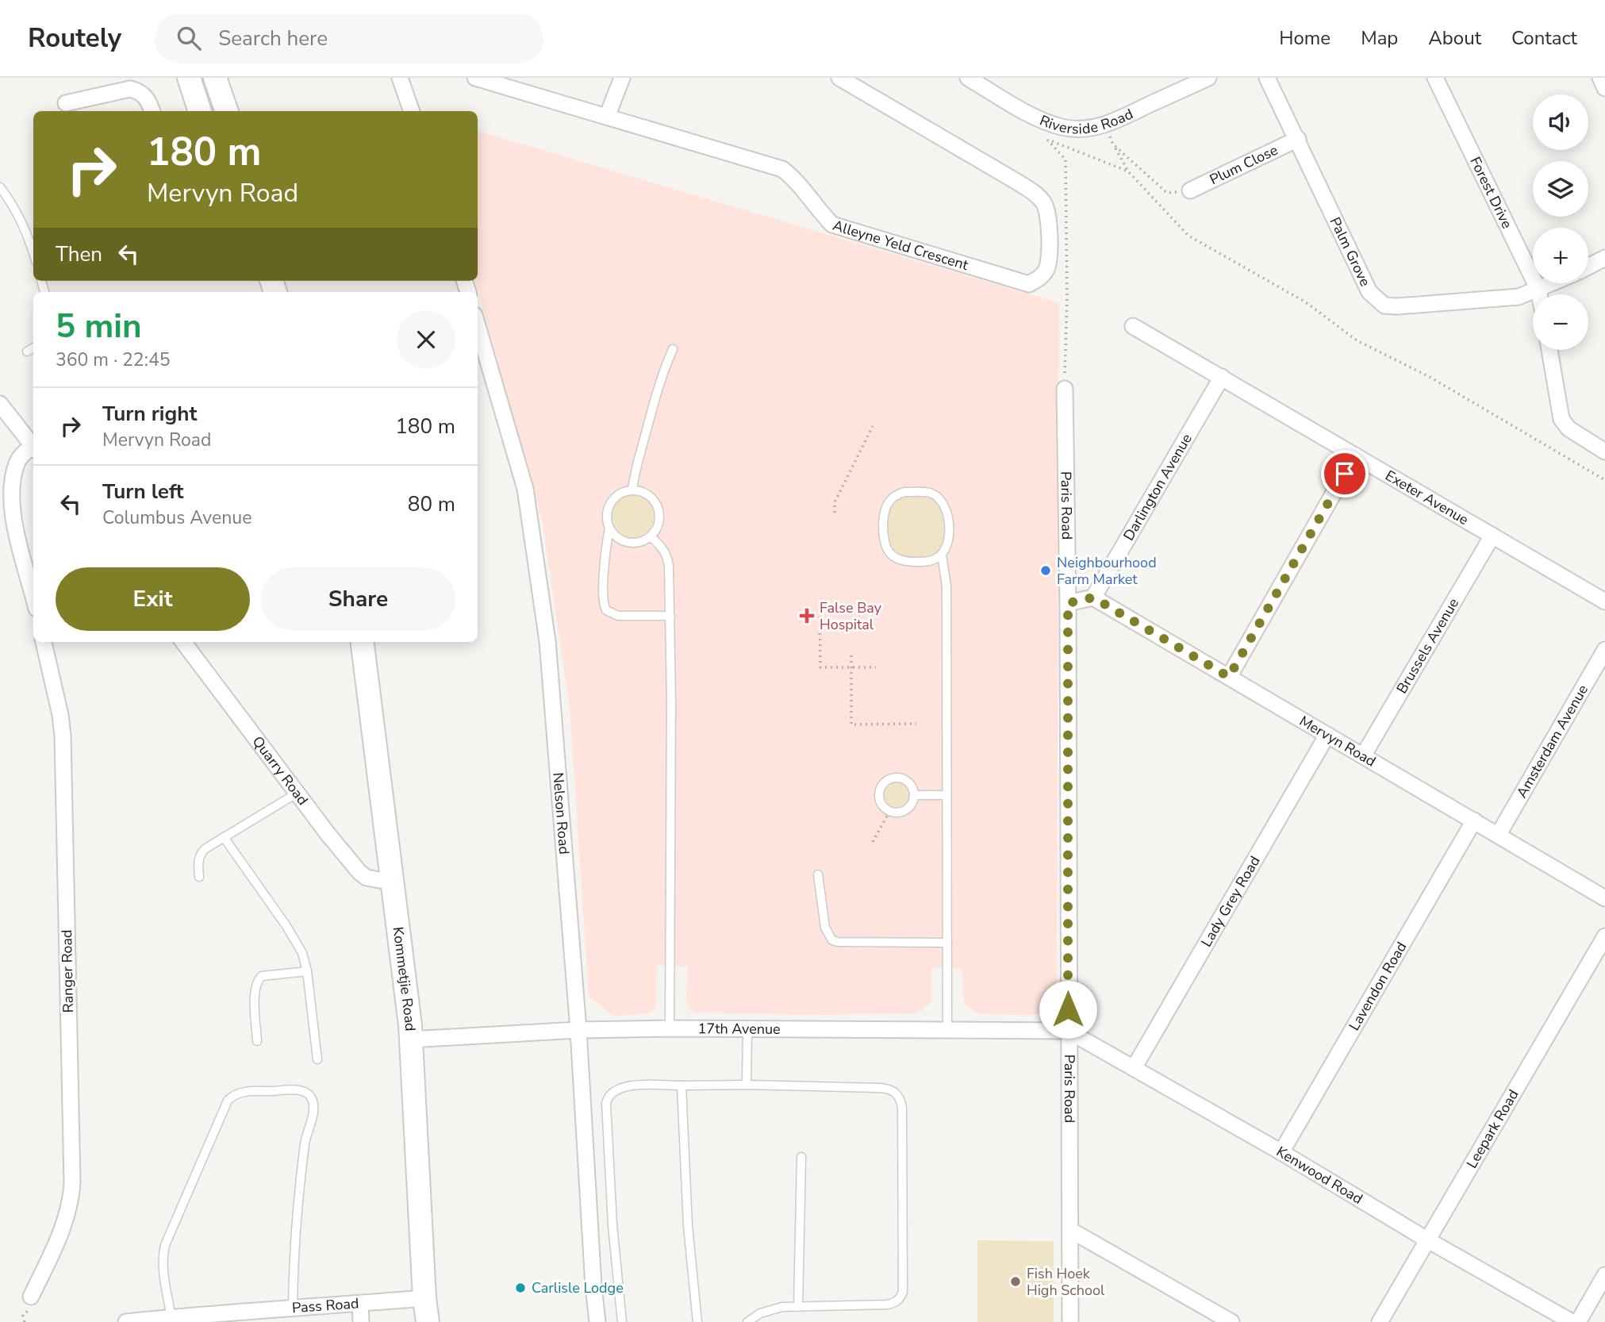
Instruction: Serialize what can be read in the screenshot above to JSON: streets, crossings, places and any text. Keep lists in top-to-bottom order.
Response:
{
  "streets": {
    "main road": ["Kommetjie Road"],
    "street": [
      "Riverside Road",
      "Plum Close",
      "Forest Drive",
      "Alleyne Yeld Crescent",
      "Palm Grove",
      "Darlington Avenue",
      "Exeter Avenue",
      "Paris Road",
      "Brussels Avenue",
      "Mervyn Road",
      "Amsterdam Avenue",
      "Quarry Road",
      "Nelson Road",
      "Lady Grey Road",
      "Ranger Road",
      "Lavendon Road",
      "17th Avenue",
      "Leepark Road",
      "Kenwood Road",
      "Pass Road"
    ]
  },
  "crossings": [
    ["Plum Close", "Palm Grove"],
    ["Forest Drive", "Palm Grove"],
    ["Darlington Avenue", "Exeter Avenue"],
    ["Darlington Avenue", "Mervyn Road"],
    ["Exeter Avenue", "Brussels Avenue"],
    ["Paris Road", "17th Avenue"],
    ["Paris Road", "Kenwood Road"],
    ["Brussels Avenue", "Mervyn Road"],
    ["Mervyn Road", "Amsterdam Avenue"],
    ["Mervyn Road", "Lady Grey Road"],
    ["Mervyn Road", "Lavendon Road"],
    ["Quarry Road", "Kommetjie Road"],
    ["Nelson Road", "17th Avenue"],
    ["Lady Grey Road", "Kenwood Road"],
    ["Kommetjie Road", "17th Avenue"],
    ["Kommetjie Road", "Pass Road"],
    ["Lavendon Road", "Kenwood Road"],
    ["17th Avenue", "Kenwood Road"],
    ["Leepark Road", "Kenwood Road"]
  ],
  "places": {
    "other": ["Neighbourhood Farm Market", "Fish Hoek High School", "Carlisle Lodge"],
    "health": ["False Bay Hospital"]
  },
  "page": {
    "header": "Routely",
    "search": "Search here",
    "nav": [
      "Home",
      "Map",
      "About",
      "Contact"
    ],
    "map_buttons": ["+", "−"],
    "turn": ["180 m", "Mervyn Road"],
    "then": "Then",
    "heading": ["5 min", "360 m · 22:45"],
    "list": [
      {
        "name": "Turn right",
        "note": "Mervyn Road",
        "value": "180 m"
      },
      {
        "name": "Turn left",
        "note": "Columbus Avenue",
        "value": "80 m"
      }
    ],
    "buttons": ["Exit", "Share"]
  }
}
